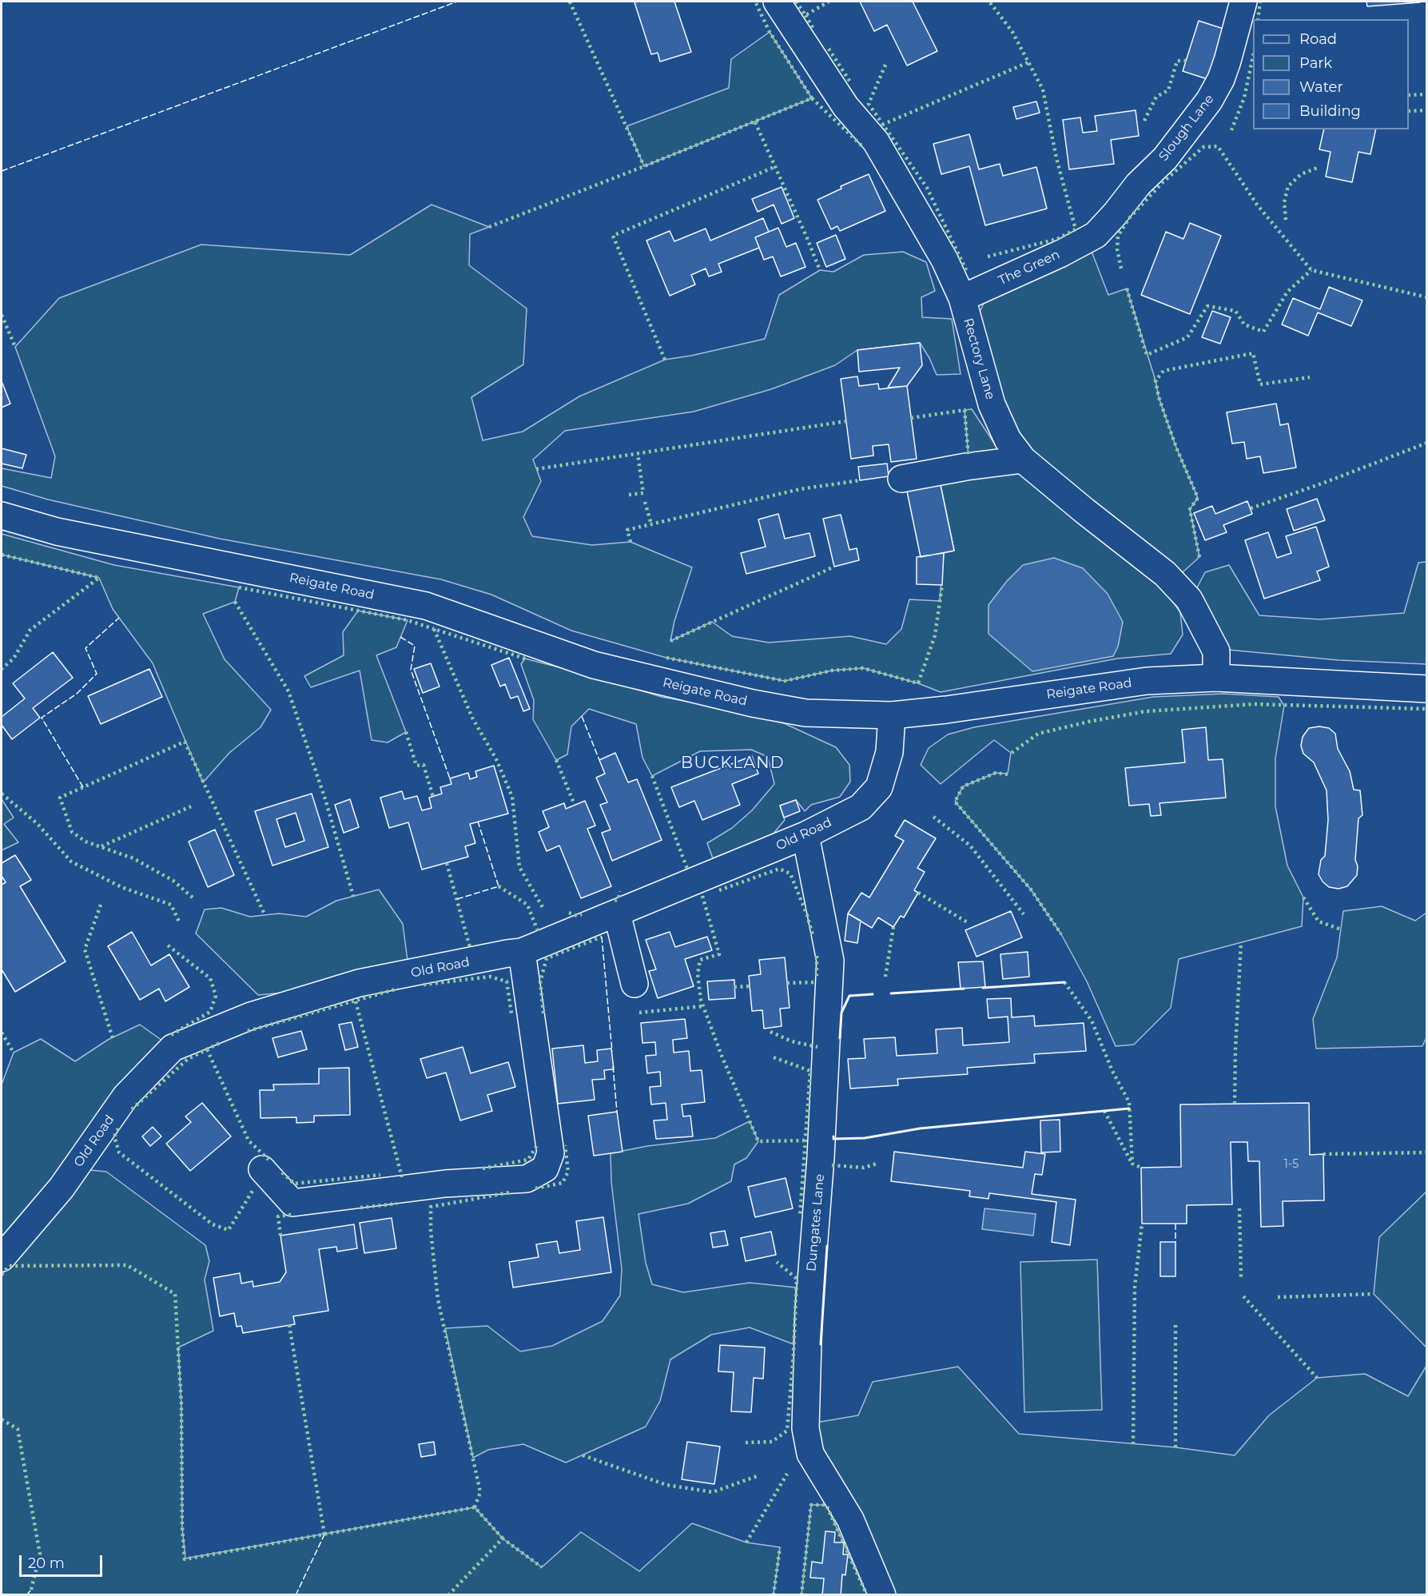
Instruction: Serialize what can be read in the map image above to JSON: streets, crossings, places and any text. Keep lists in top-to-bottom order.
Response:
{
  "streets": {
    "street": [
      "Slough Lane",
      "The Green",
      "Rectory Lane",
      "Reigate Road",
      "Old Road",
      "Dungates Lane"
    ]
  },
  "crossings": [
    ["Slough Lane", "The Green"],
    ["The Green", "Rectory Lane"],
    ["Rectory Lane", "Reigate Road"],
    ["Reigate Road", "Old Road"],
    ["Old Road", "Dungates Lane"]
  ],
  "districts": ["BUCKLAND"],
  "house_numbers": ["1-5"],
  "legend": [
    "Road",
    "Park",
    "Water",
    "Building"
  ],
  "scale_bar": "20 m"
}
